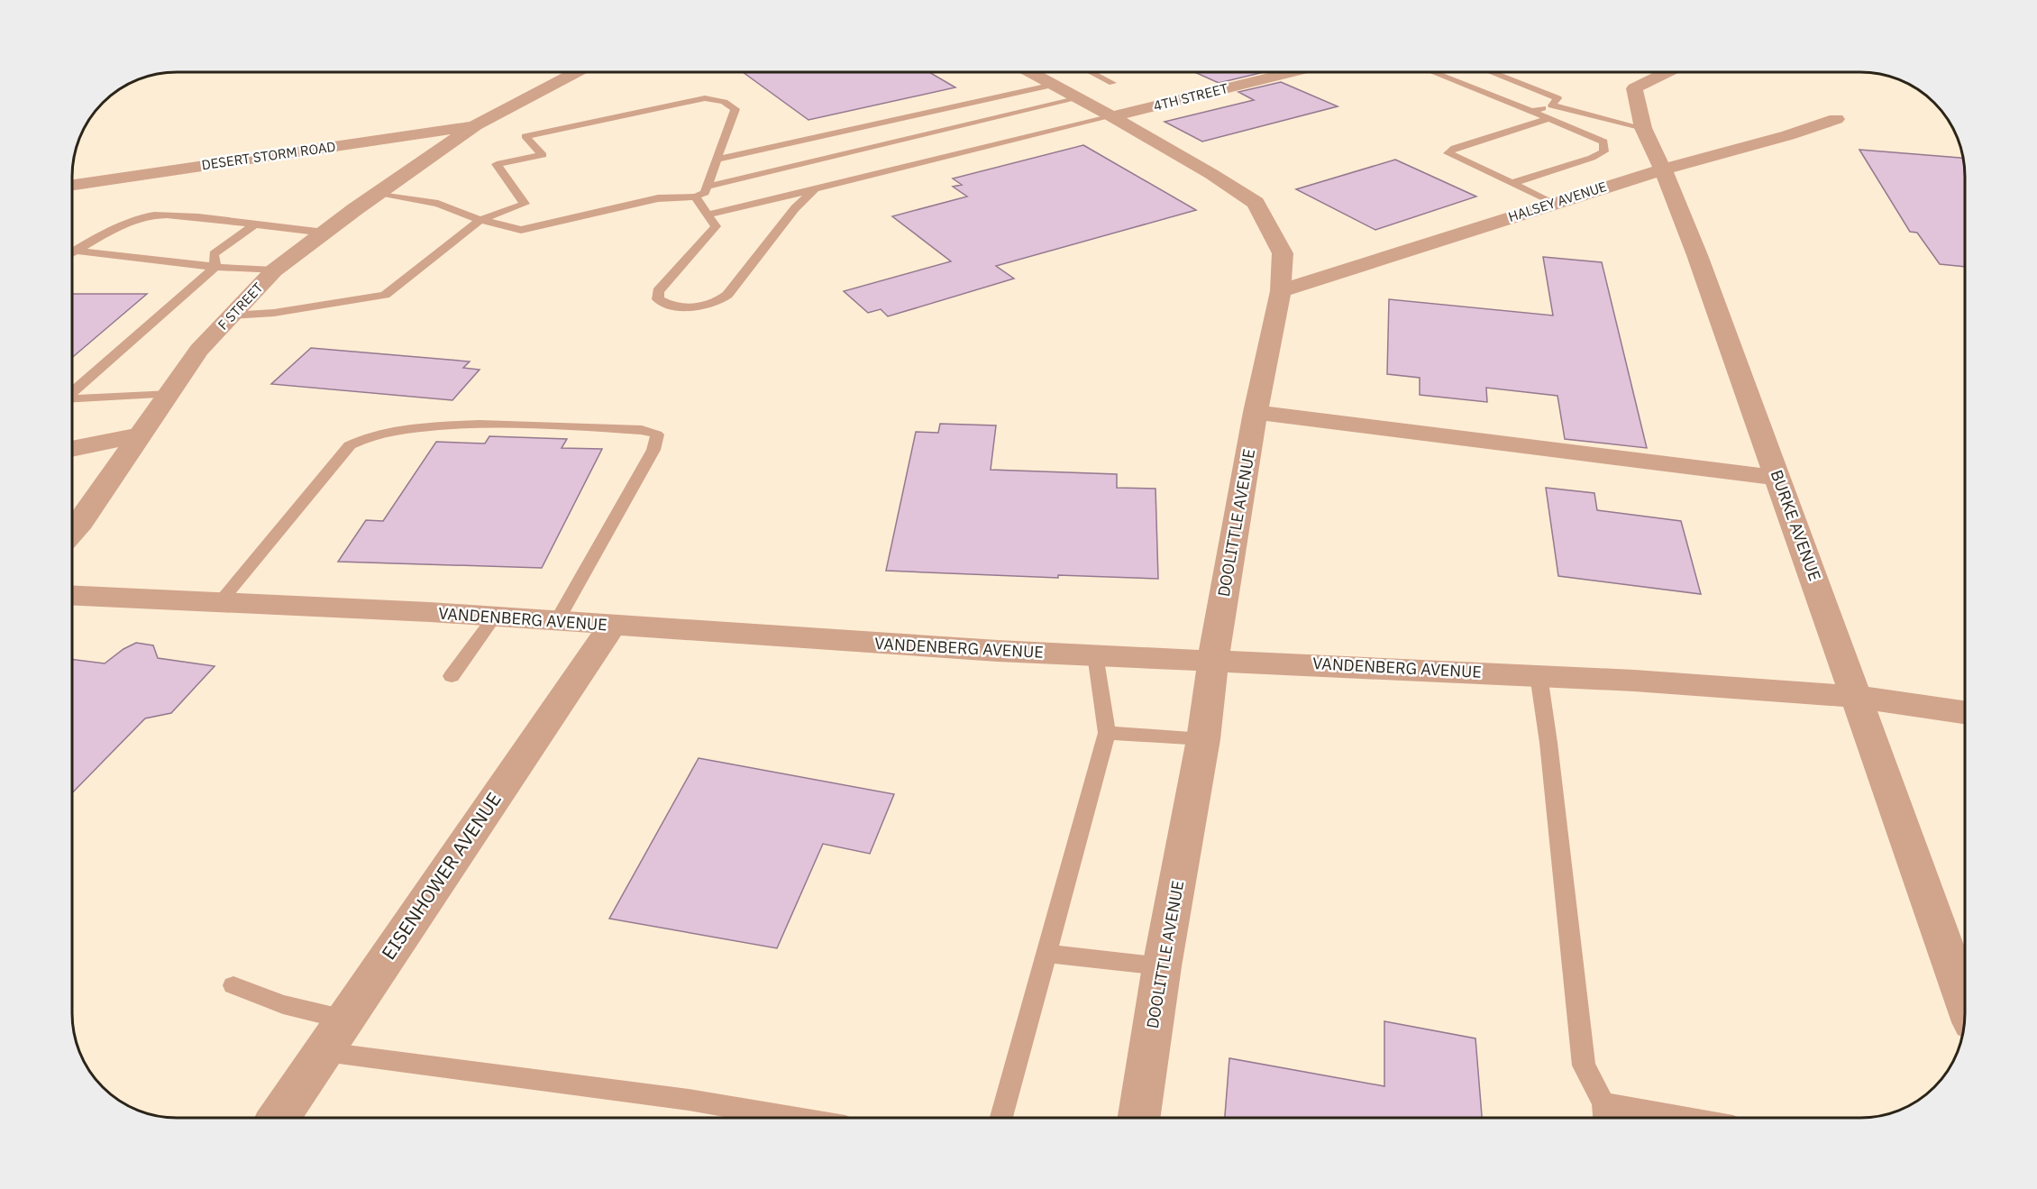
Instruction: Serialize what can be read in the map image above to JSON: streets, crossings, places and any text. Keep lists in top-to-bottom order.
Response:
{
  "streets": {
    "street": [
      "4TH STREET",
      "DESERT STORM ROAD",
      "HALSEY AVENUE",
      "F STREET",
      "DOOLITTLE AVENUE",
      "BURKE AVENUE",
      "VANDENBERG AVENUE",
      "EISENHOWER AVENUE"
    ]
  },
  "crossings": [
    ["4TH STREET", "DOOLITTLE AVENUE"],
    ["DESERT STORM ROAD", "F STREET"],
    ["HALSEY AVENUE", "DOOLITTLE AVENUE"],
    ["HALSEY AVENUE", "BURKE AVENUE"],
    ["DOOLITTLE AVENUE", "VANDENBERG AVENUE"],
    ["BURKE AVENUE", "VANDENBERG AVENUE"],
    ["VANDENBERG AVENUE", "EISENHOWER AVENUE"]
  ]
}
